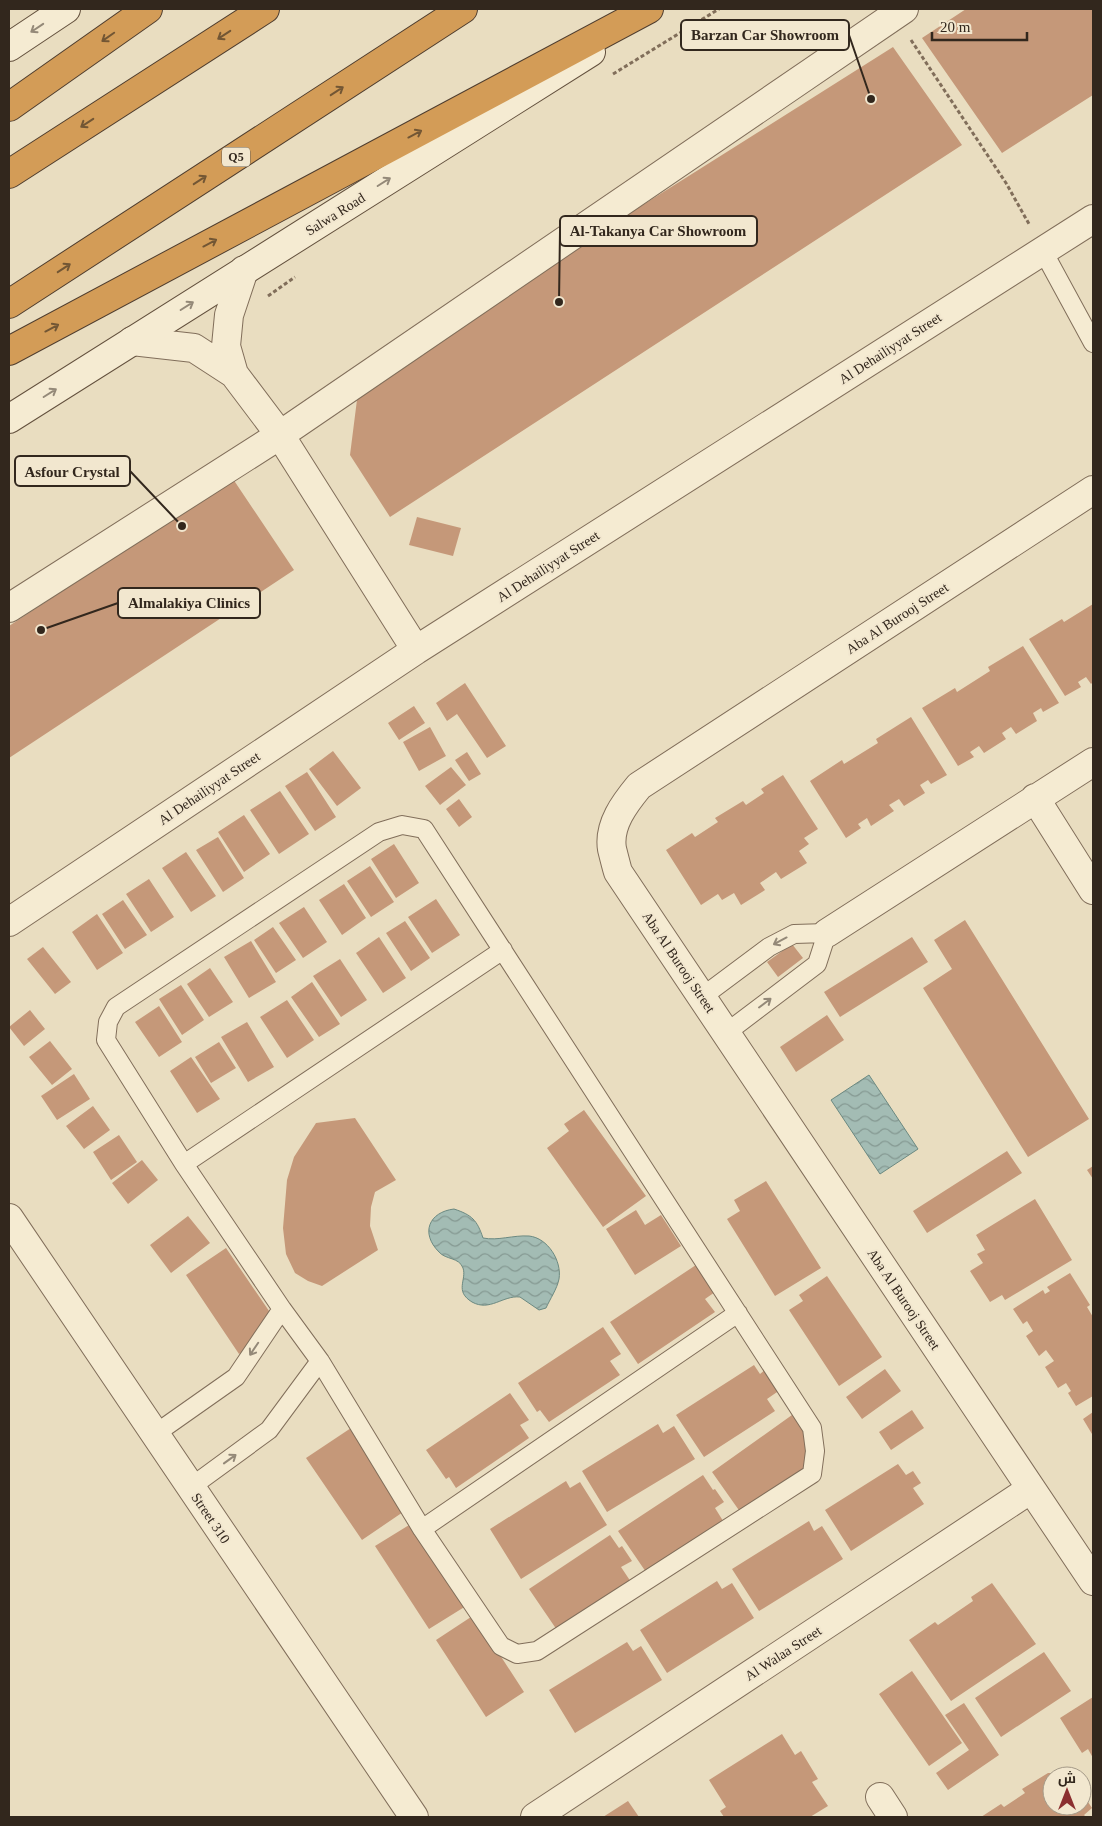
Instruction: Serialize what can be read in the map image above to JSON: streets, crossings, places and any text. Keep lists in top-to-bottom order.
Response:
{
  "streets": {
    "highway": ["Q5"],
    "street": [
      "Salwa Road",
      "Al Dehailiyyat Street",
      "Aba Al Burooj Street",
      "Street 310",
      "Al Walaa Street"
    ]
  },
  "crossings": [
    ["Aba Al Burooj Street", "Al Walaa Street"]
  ],
  "places": [
    "Barzan Car Showroom",
    "Al-Takanya Car Showroom",
    "Asfour Crystal",
    "Almalakiya Clinics"
  ],
  "scale_bar": "20 m",
  "north": "top"
}
